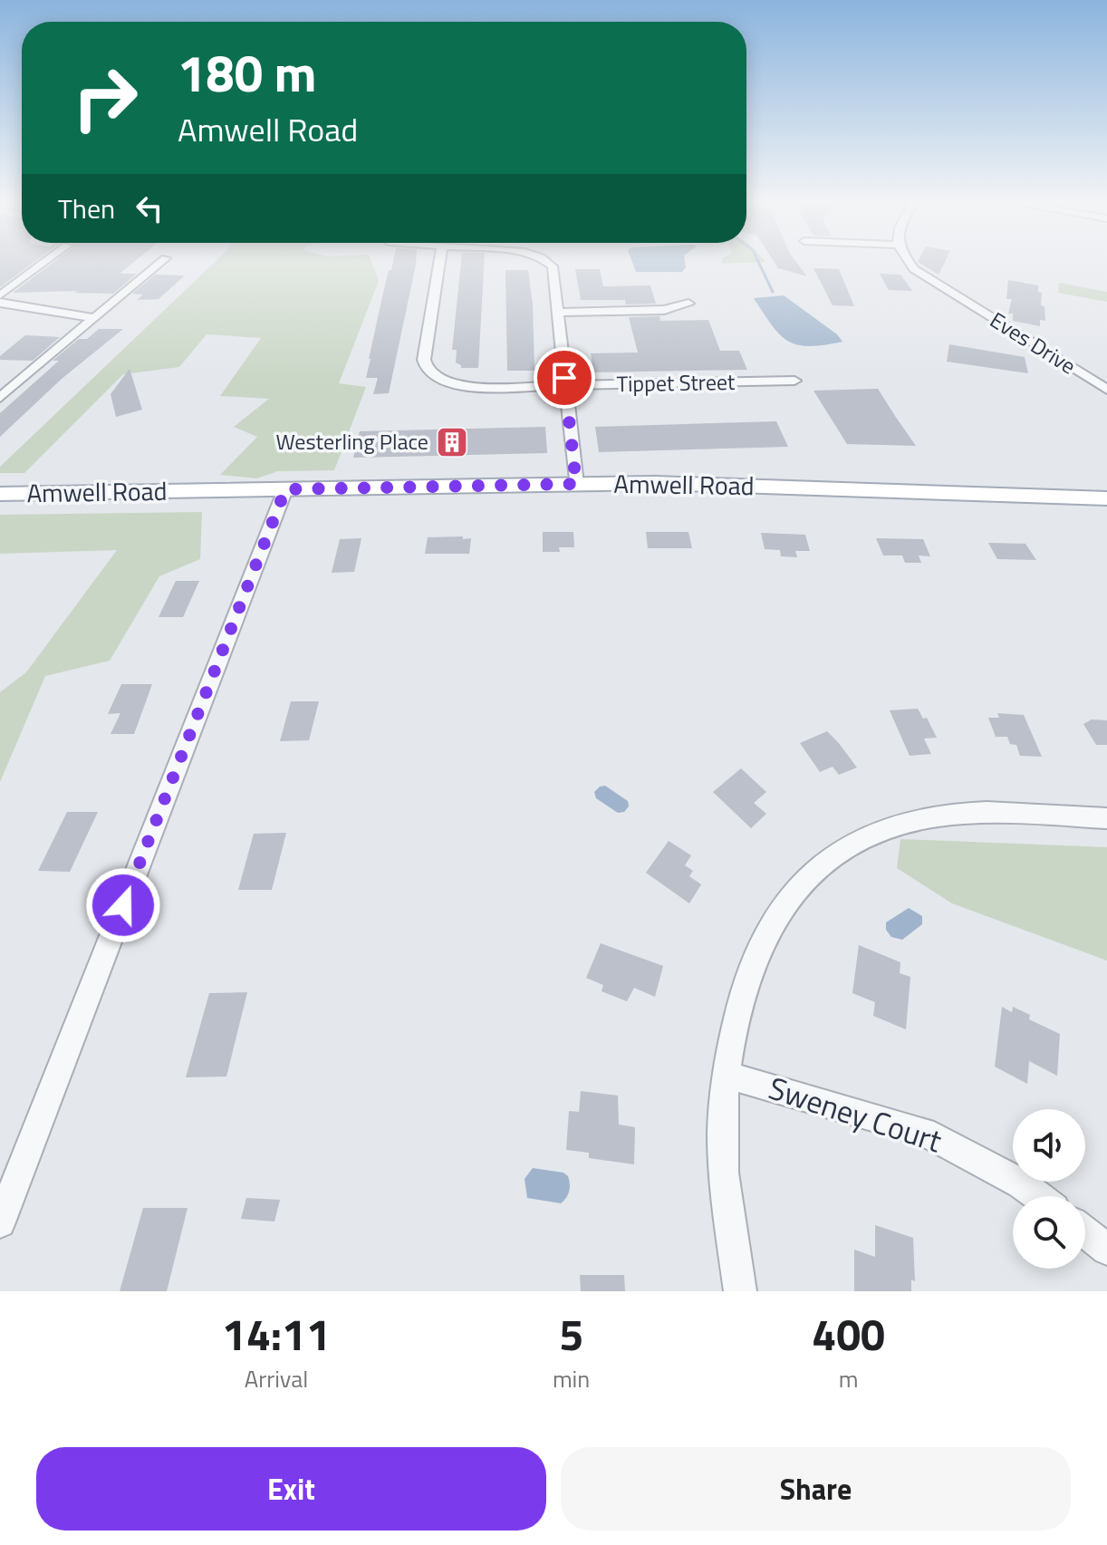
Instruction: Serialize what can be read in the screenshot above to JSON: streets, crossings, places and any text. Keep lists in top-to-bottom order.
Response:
{
  "streets": {
    "main road": ["Amwell Road"],
    "street": ["Eves Drive", "Tippet Street", "Sweney Court"]
  },
  "places": {
    "building": ["Westerling Place"]
  },
  "page": {
    "turn": ["180 m", "Amwell Road"],
    "then": "Then",
    "eta": [
      "14:11",
      "Arrival",
      "5",
      "min",
      "400",
      "m"
    ],
    "buttons": ["Exit", "Share"]
  }
}
